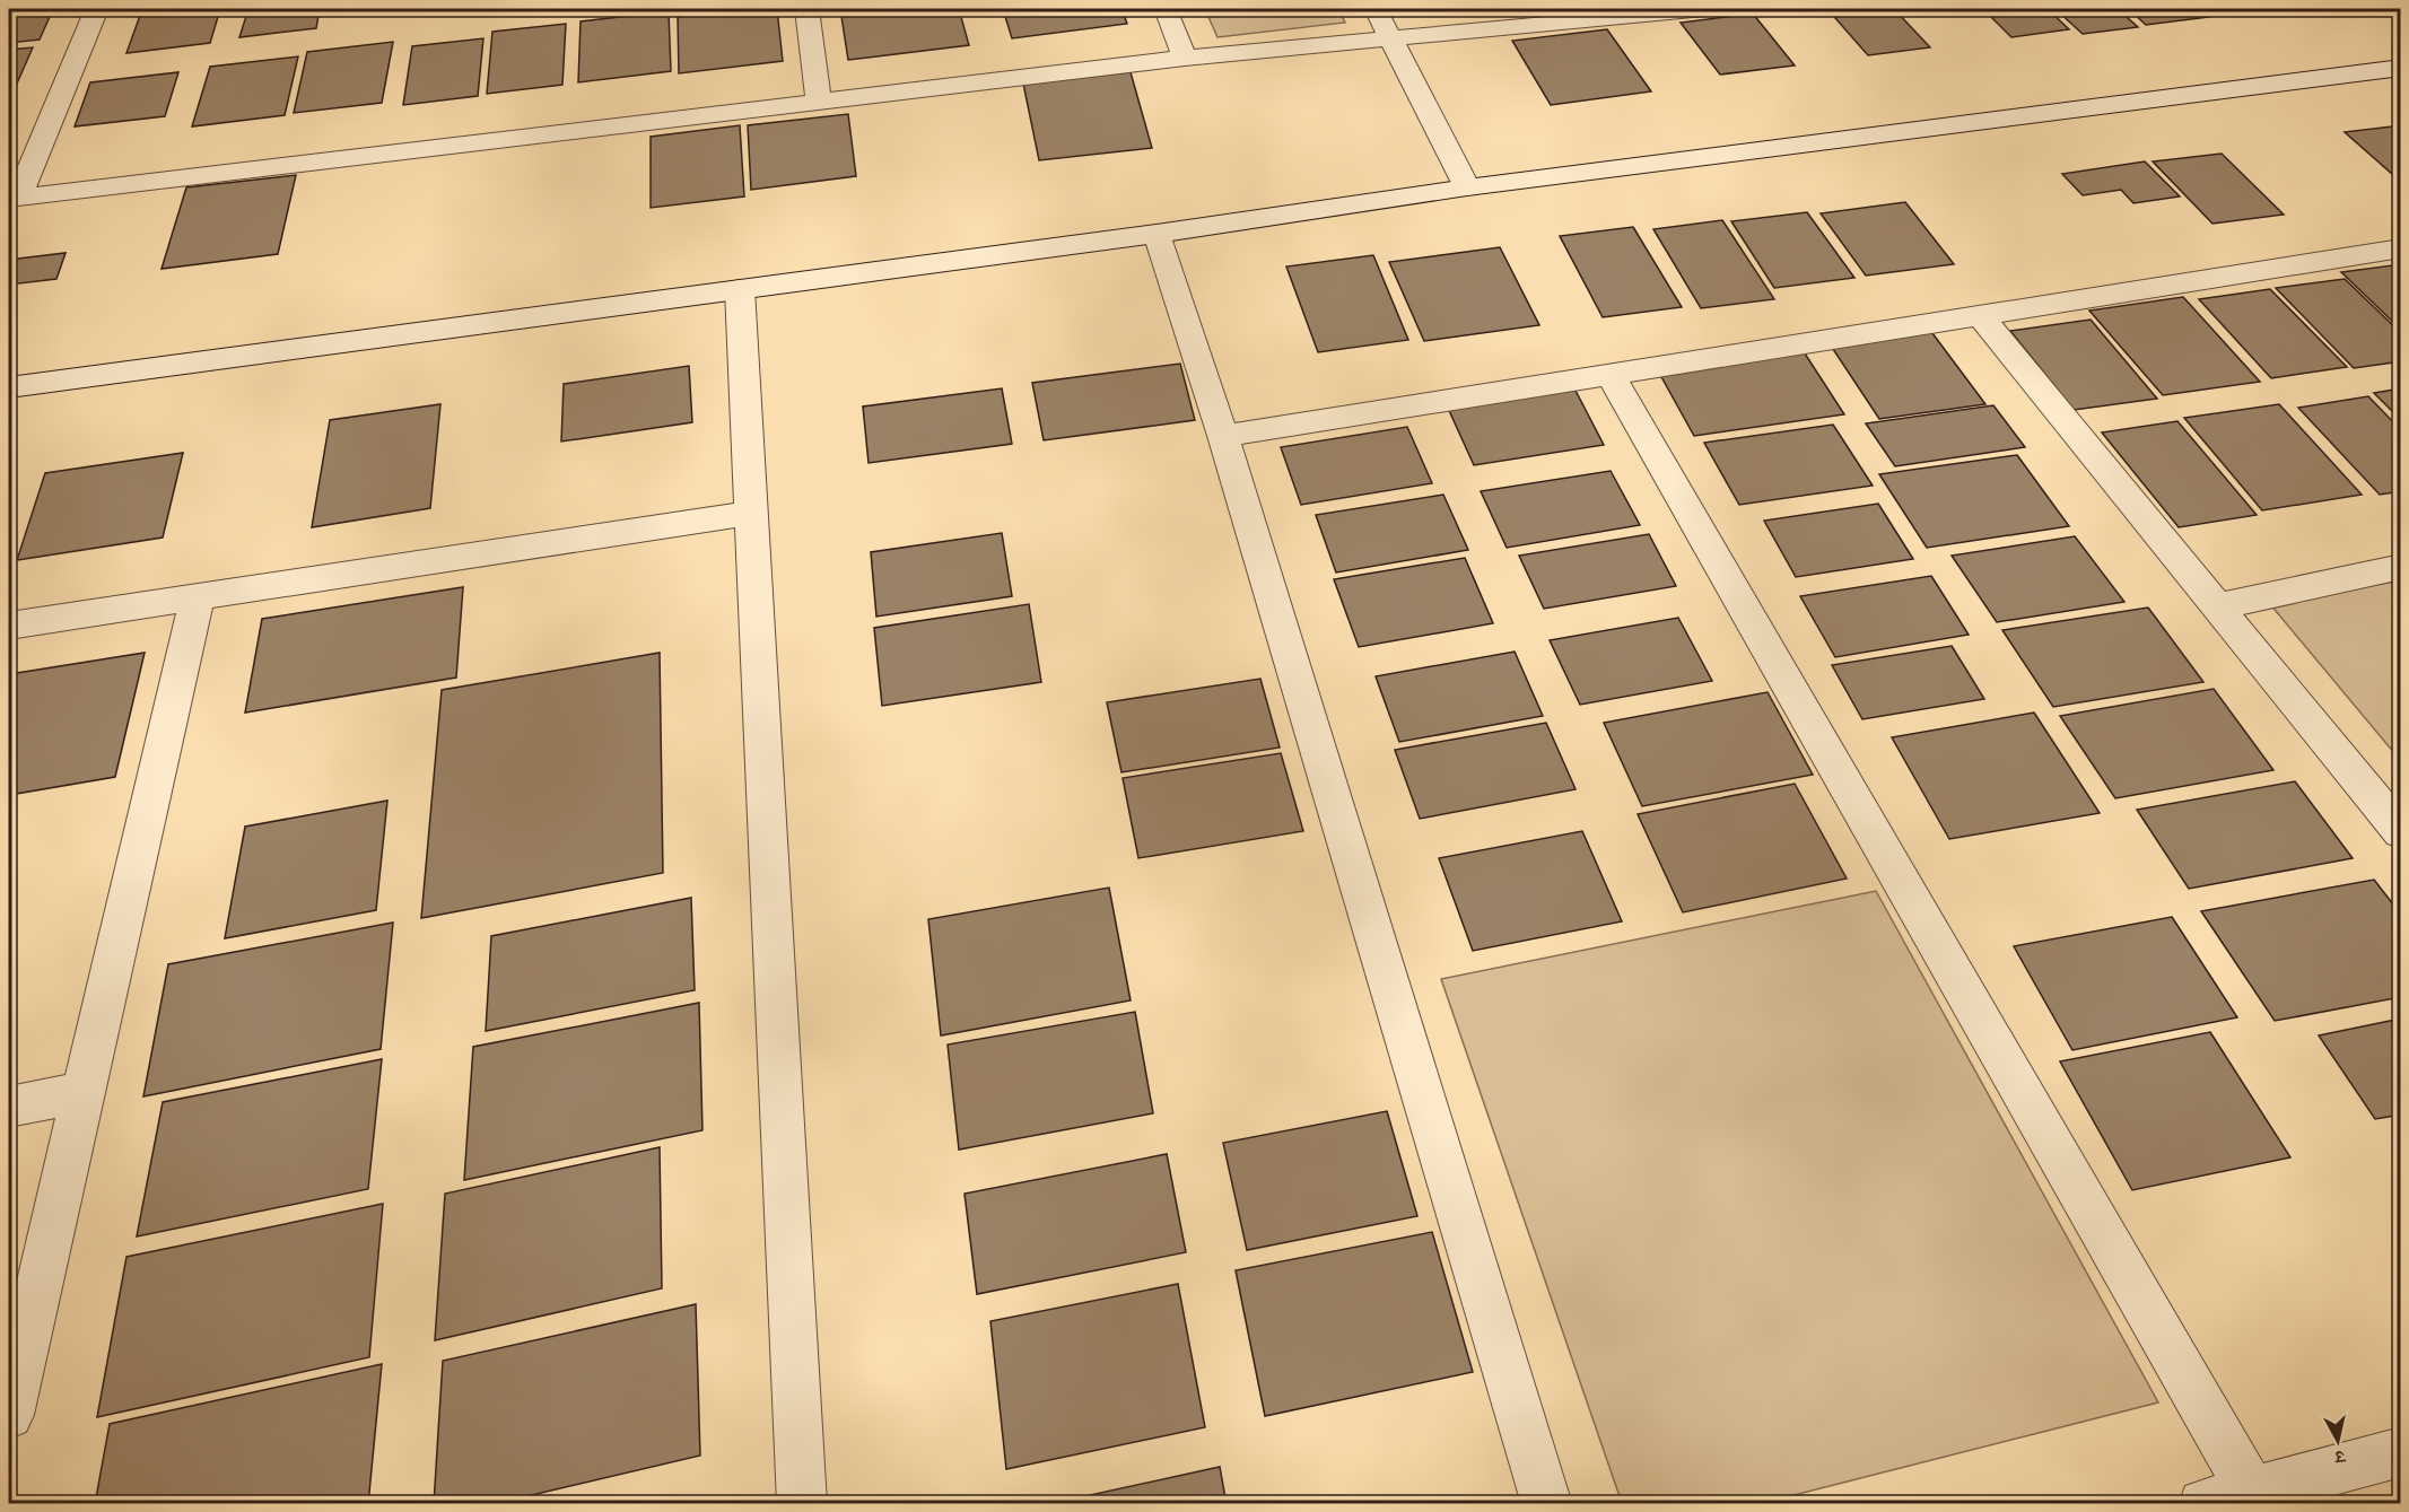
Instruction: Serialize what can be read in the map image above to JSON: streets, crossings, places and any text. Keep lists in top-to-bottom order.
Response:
{
  "north": "bottom"
}
